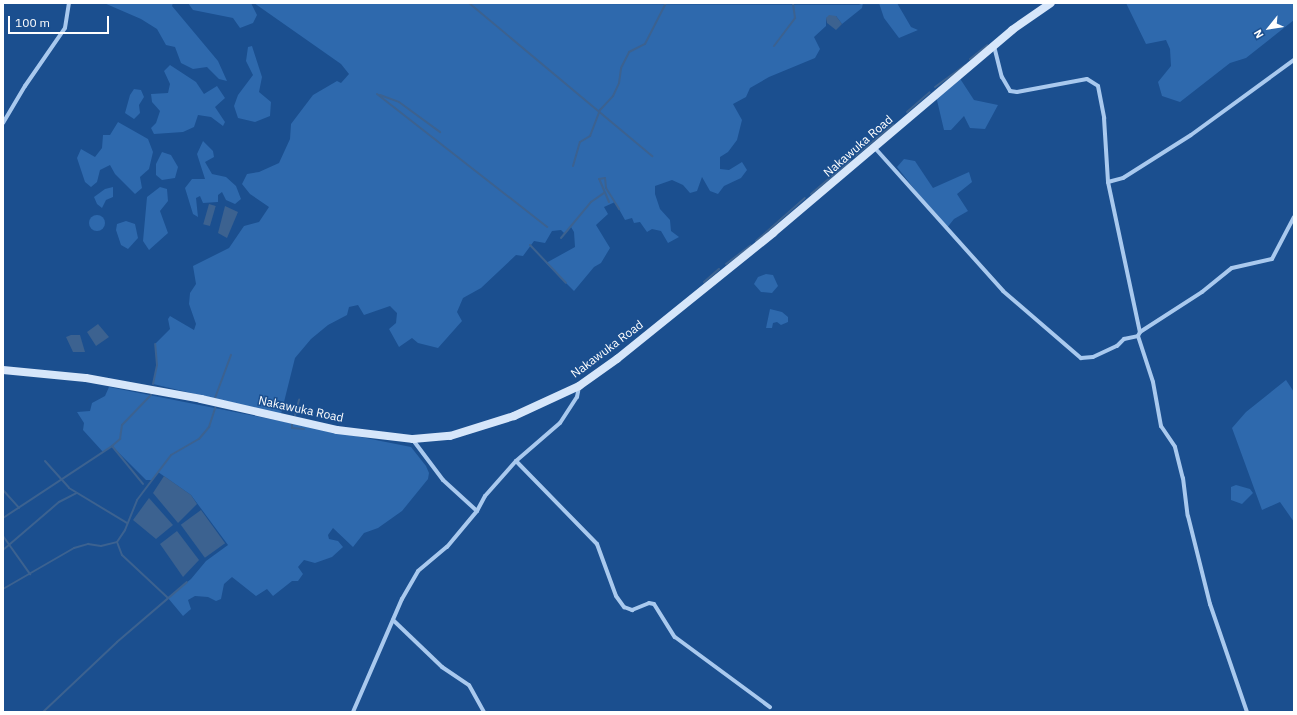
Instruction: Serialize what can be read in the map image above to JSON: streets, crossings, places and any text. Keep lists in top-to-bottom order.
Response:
{
  "streets": {
    "main road": ["Nakawuka Road"]
  },
  "scale_bar": "100 m",
  "north": "bottom left"
}
